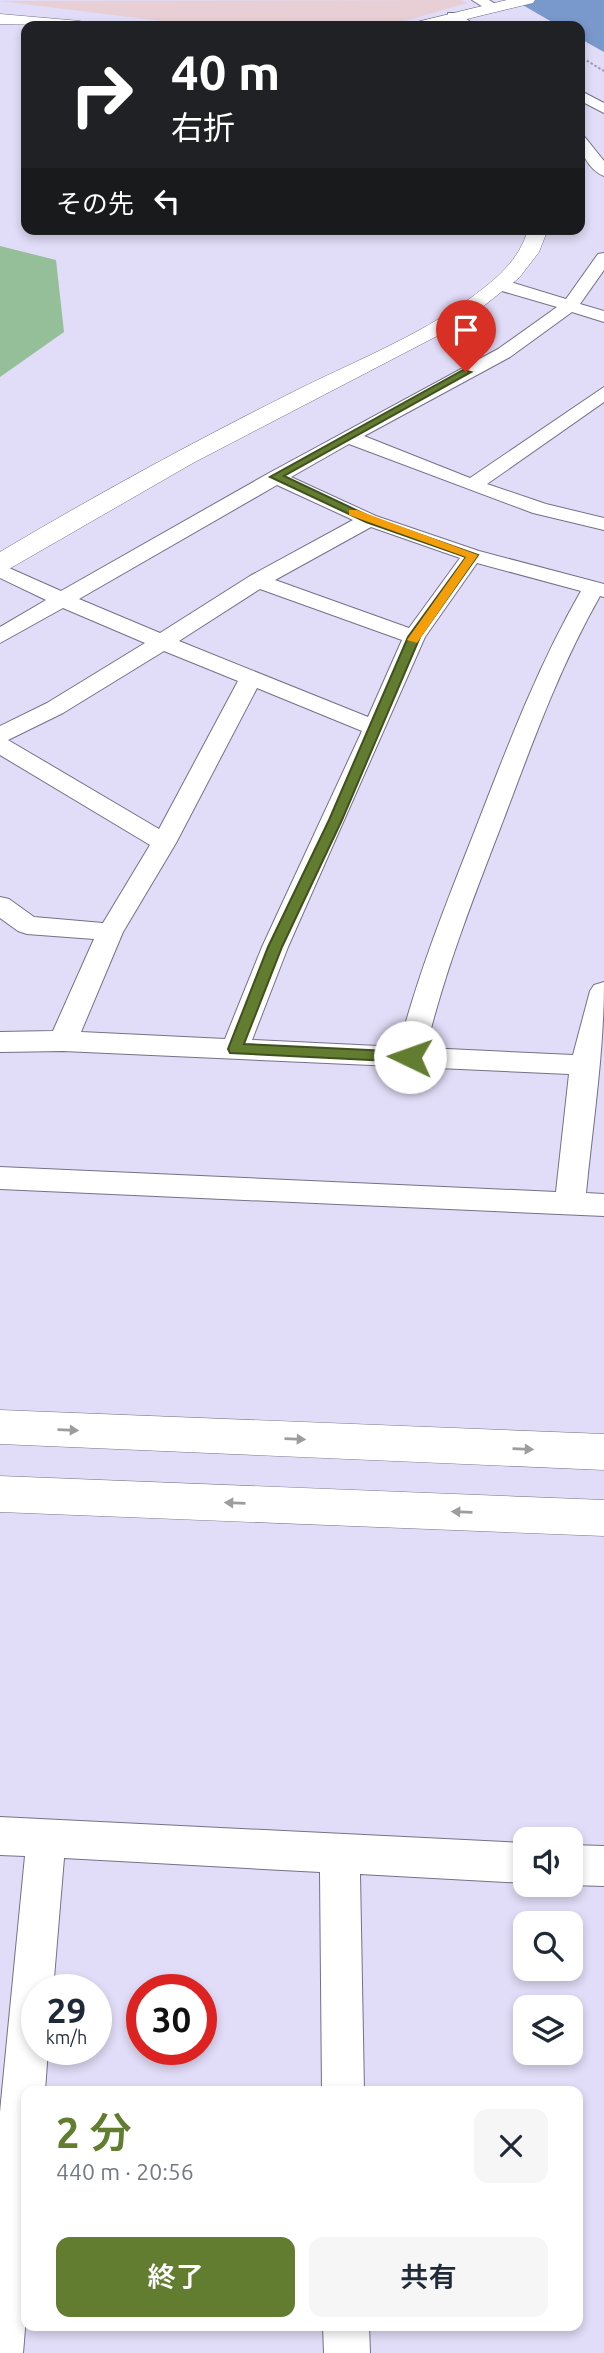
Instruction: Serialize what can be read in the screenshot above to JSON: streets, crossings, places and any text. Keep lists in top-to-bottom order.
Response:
{
  "page": {
    "turn": ["40 m", "右折"],
    "then": "その先",
    "speed": "29 km/h",
    "limit": "30",
    "heading": ["2 分", "440 m · 20:56"],
    "buttons": ["終了", "共有"]
  }
}
